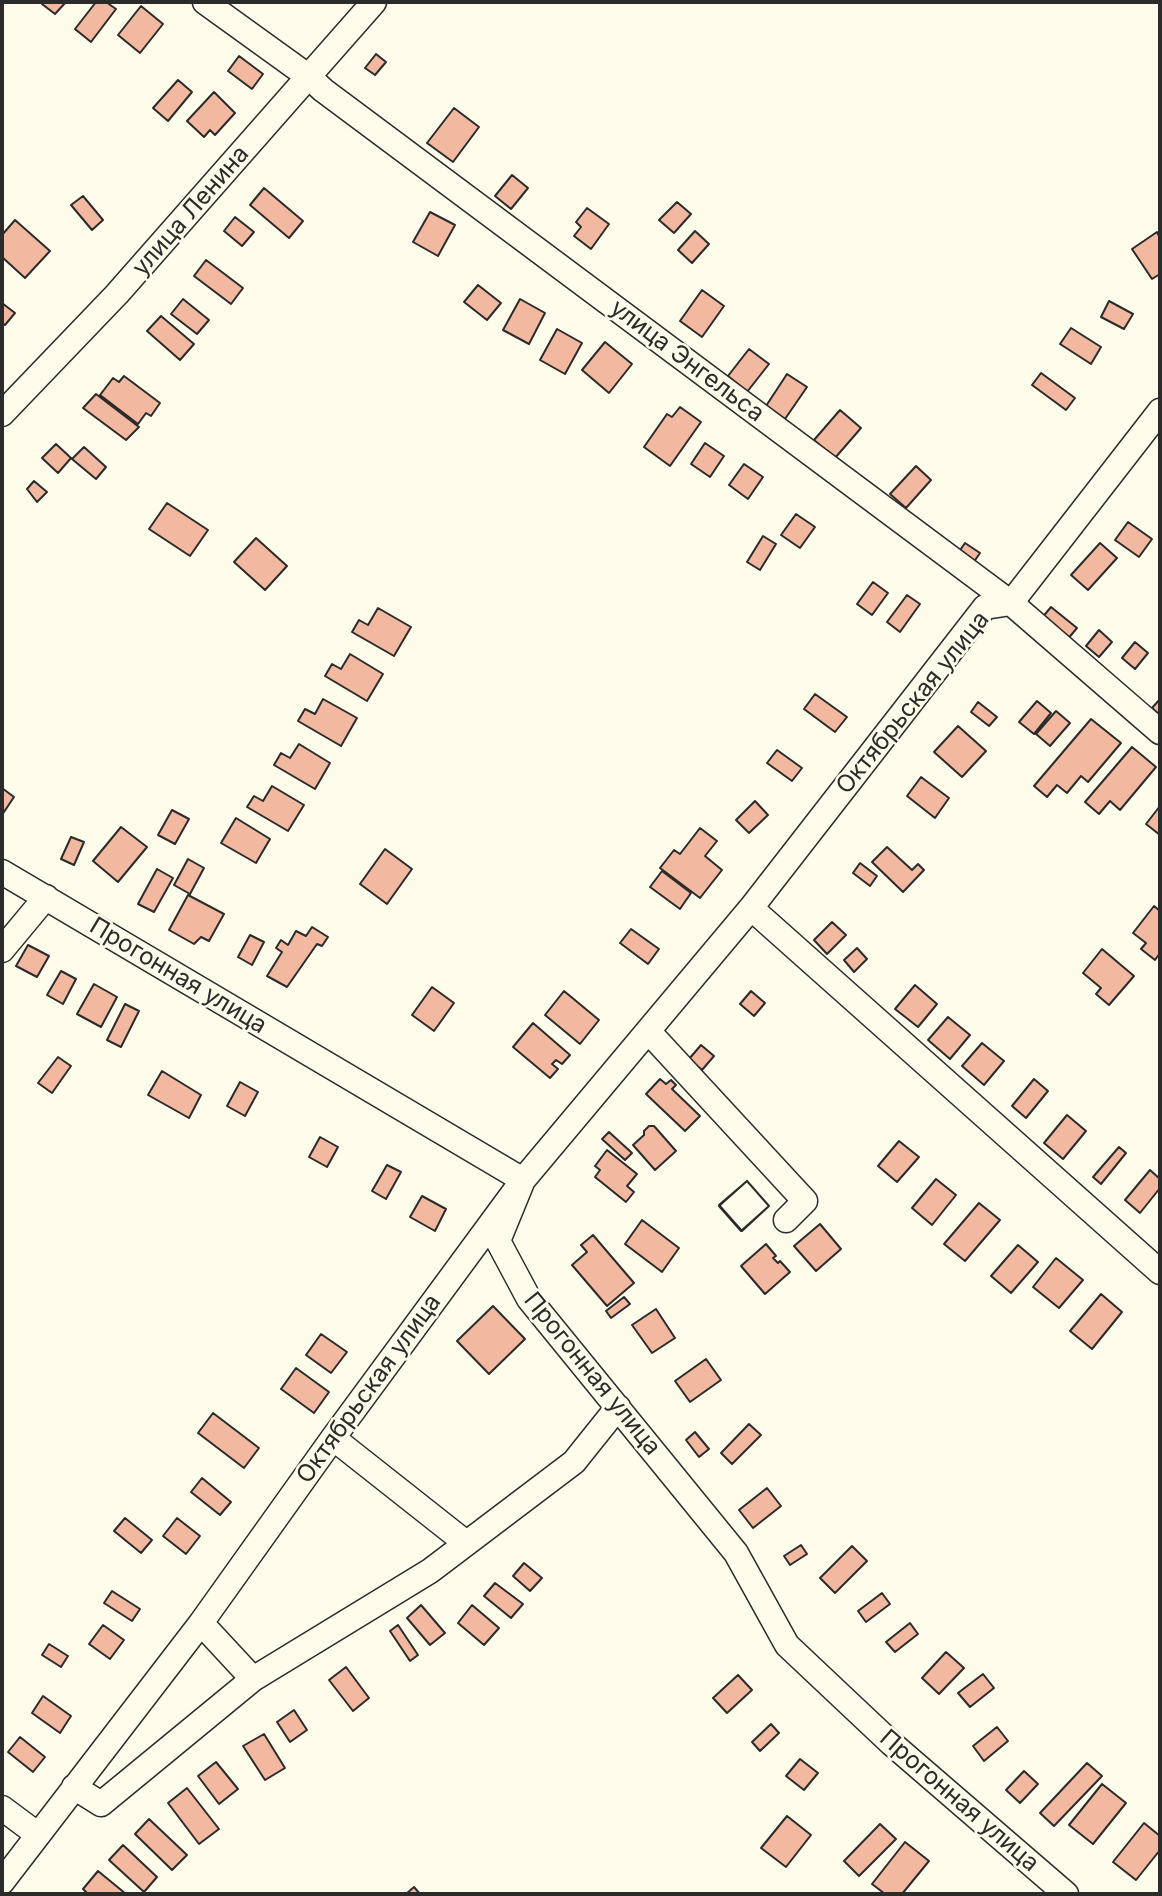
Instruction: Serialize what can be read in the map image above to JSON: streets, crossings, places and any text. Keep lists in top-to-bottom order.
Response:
{
  "streets": {
    "street": [
      "улица Ленина",
      "улица Энгельса",
      "Октябрьская улица",
      "Прогонная улица"
    ]
  },
  "crossings": [
    ["улица Ленина", "улица Энгельса"],
    ["улица Энгельса", "Октябрьская улица"],
    ["Октябрьская улица", "Прогонная улица"]
  ]
}
